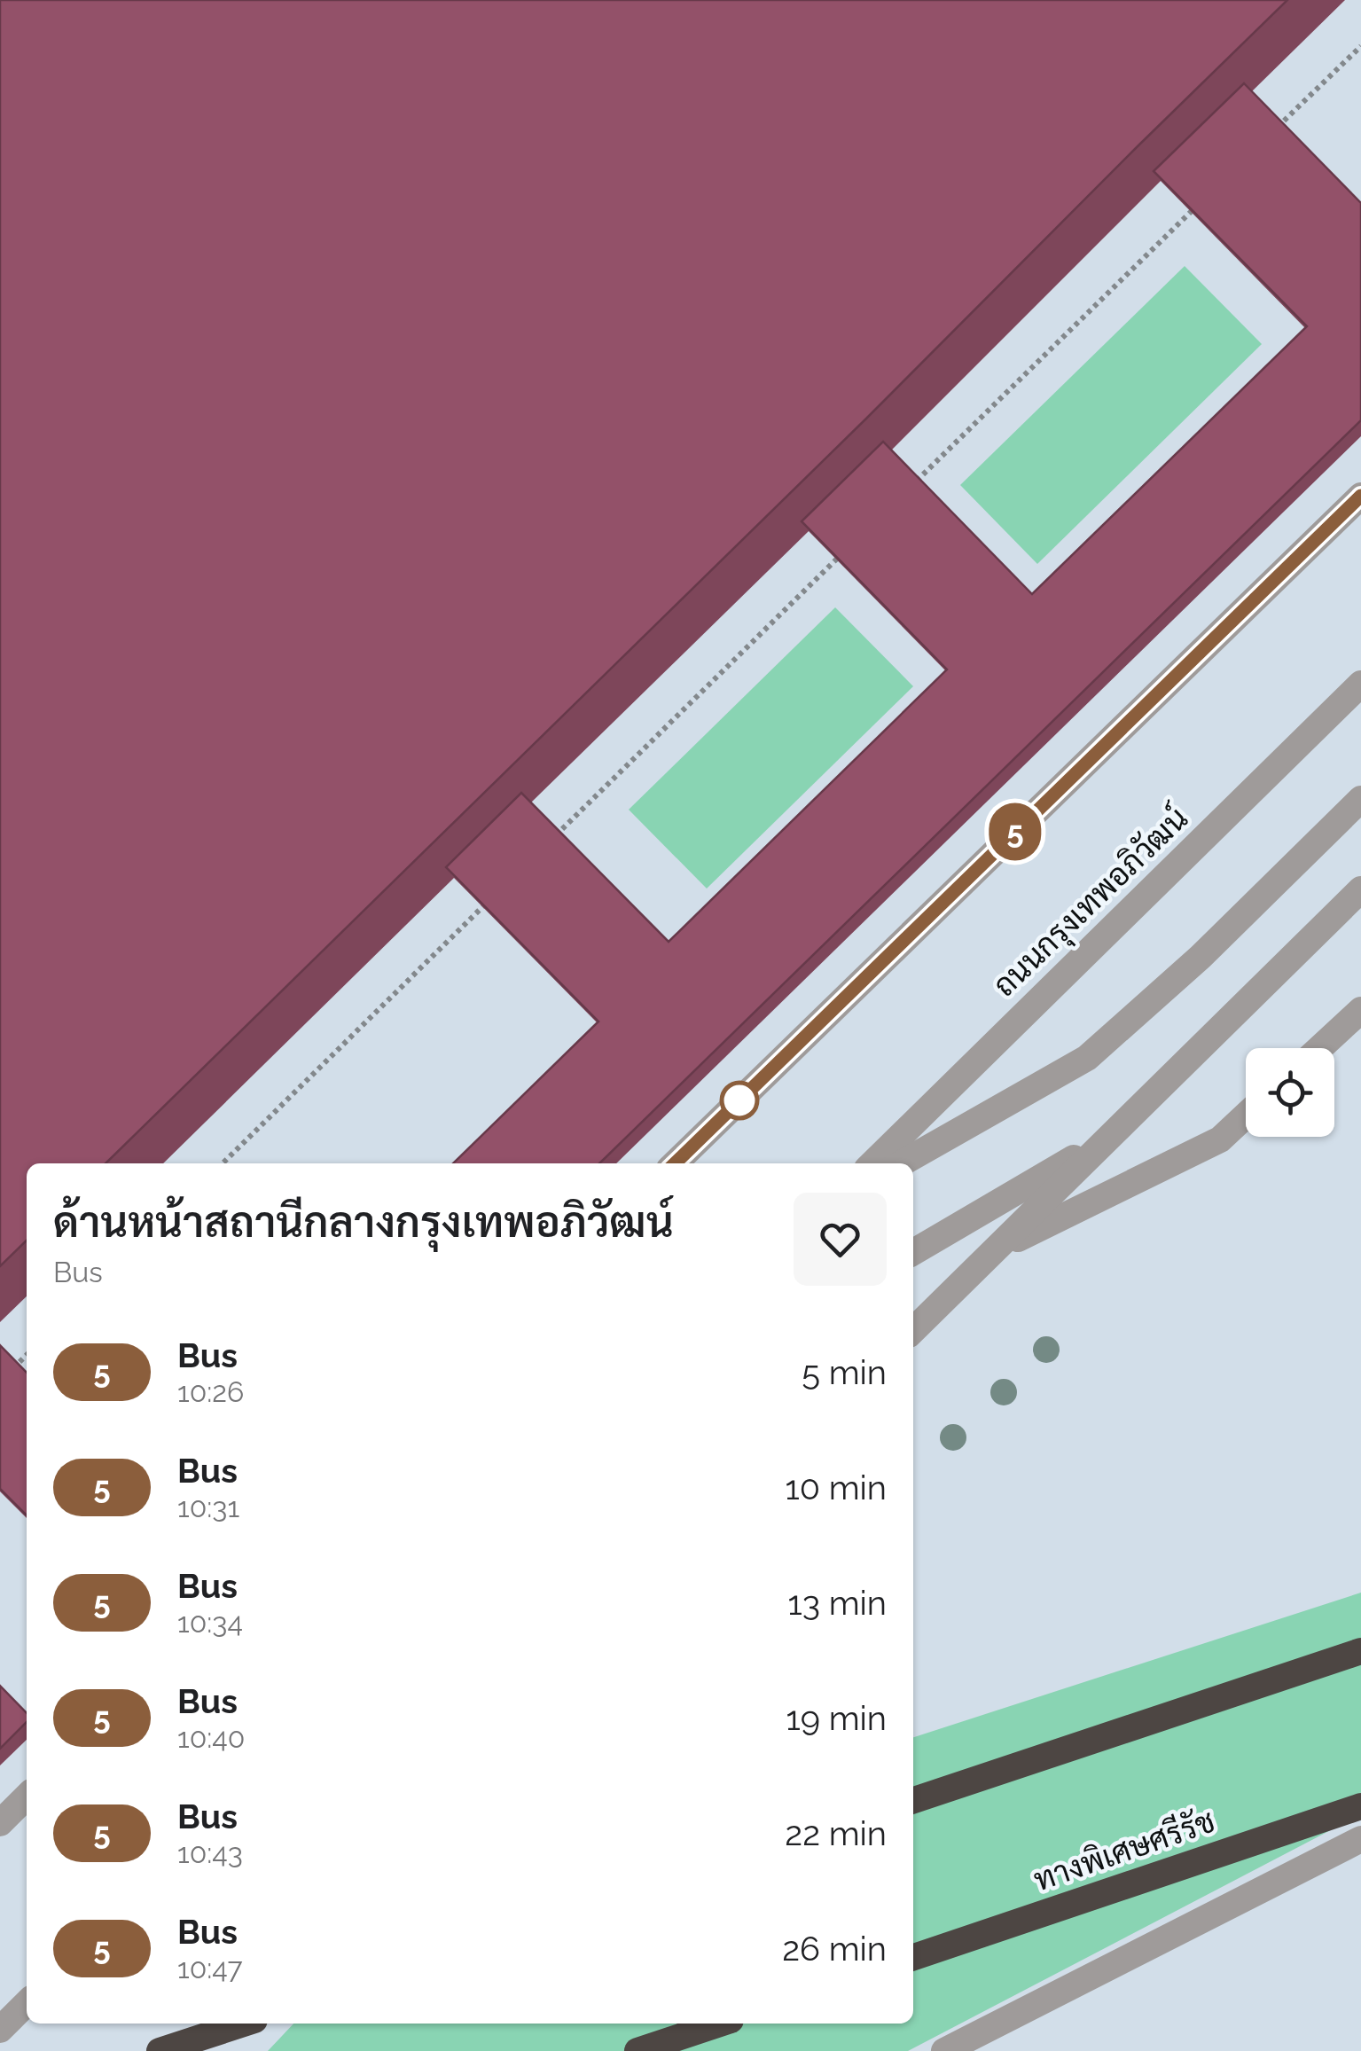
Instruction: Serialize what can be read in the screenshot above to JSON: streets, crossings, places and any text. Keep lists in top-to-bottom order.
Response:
{
  "streets": {
    "highway": ["ทางพิเศษศรีรัช"],
    "street": ["ถนนกรุงเทพอภิวัฒน์"]
  },
  "lines": ["bus line 5"],
  "page": {
    "on_map": "5",
    "heading": ["ด้านหน้าสถานีกลางกรุงเทพอภิวัฒน์", "Bus"],
    "list": [
      {
        "mark": "5",
        "name": "Bus",
        "note": "10:26",
        "value": "5 min"
      },
      {
        "mark": "5",
        "name": "Bus",
        "note": "10:31",
        "value": "10 min"
      },
      {
        "mark": "5",
        "name": "Bus",
        "note": "10:34",
        "value": "13 min"
      },
      {
        "mark": "5",
        "name": "Bus",
        "note": "10:40",
        "value": "19 min"
      },
      {
        "mark": "5",
        "name": "Bus",
        "note": "10:43",
        "value": "22 min"
      },
      {
        "mark": "5",
        "name": "Bus",
        "note": "10:47",
        "value": "26 min"
      }
    ]
  }
}
